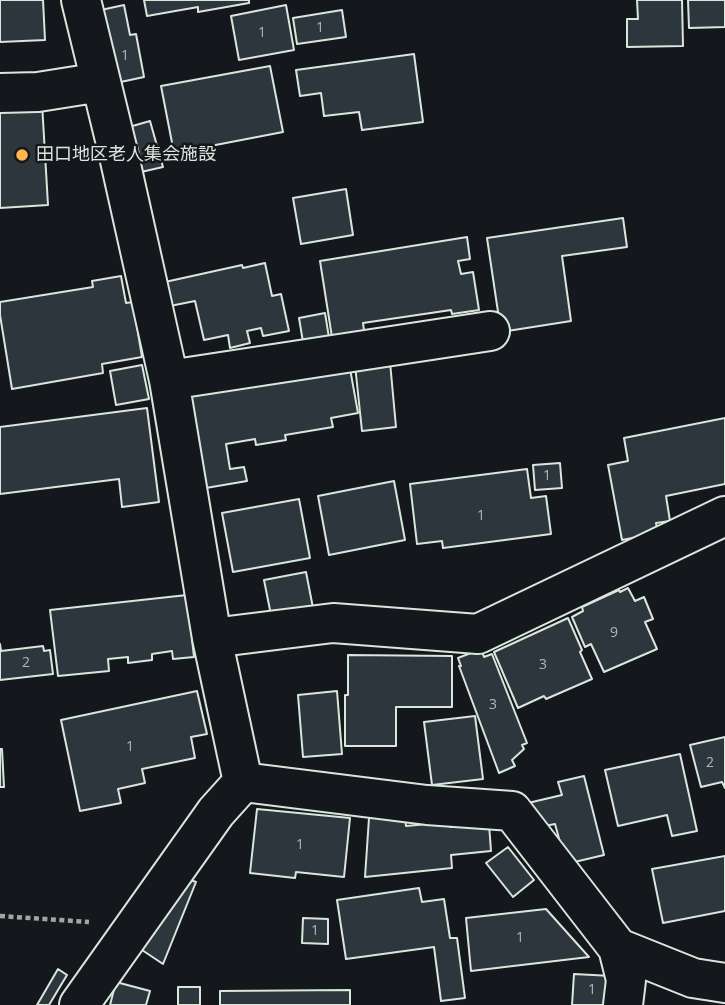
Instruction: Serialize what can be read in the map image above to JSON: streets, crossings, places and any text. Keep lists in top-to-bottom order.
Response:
{
  "places": ["田口地区老人集会施設"],
  "house_numbers": [
    "1",
    "1",
    "1",
    "1",
    "1",
    "9",
    "2",
    "3",
    "3",
    "1",
    "2",
    "1",
    "1",
    "1",
    "1"
  ]
}
